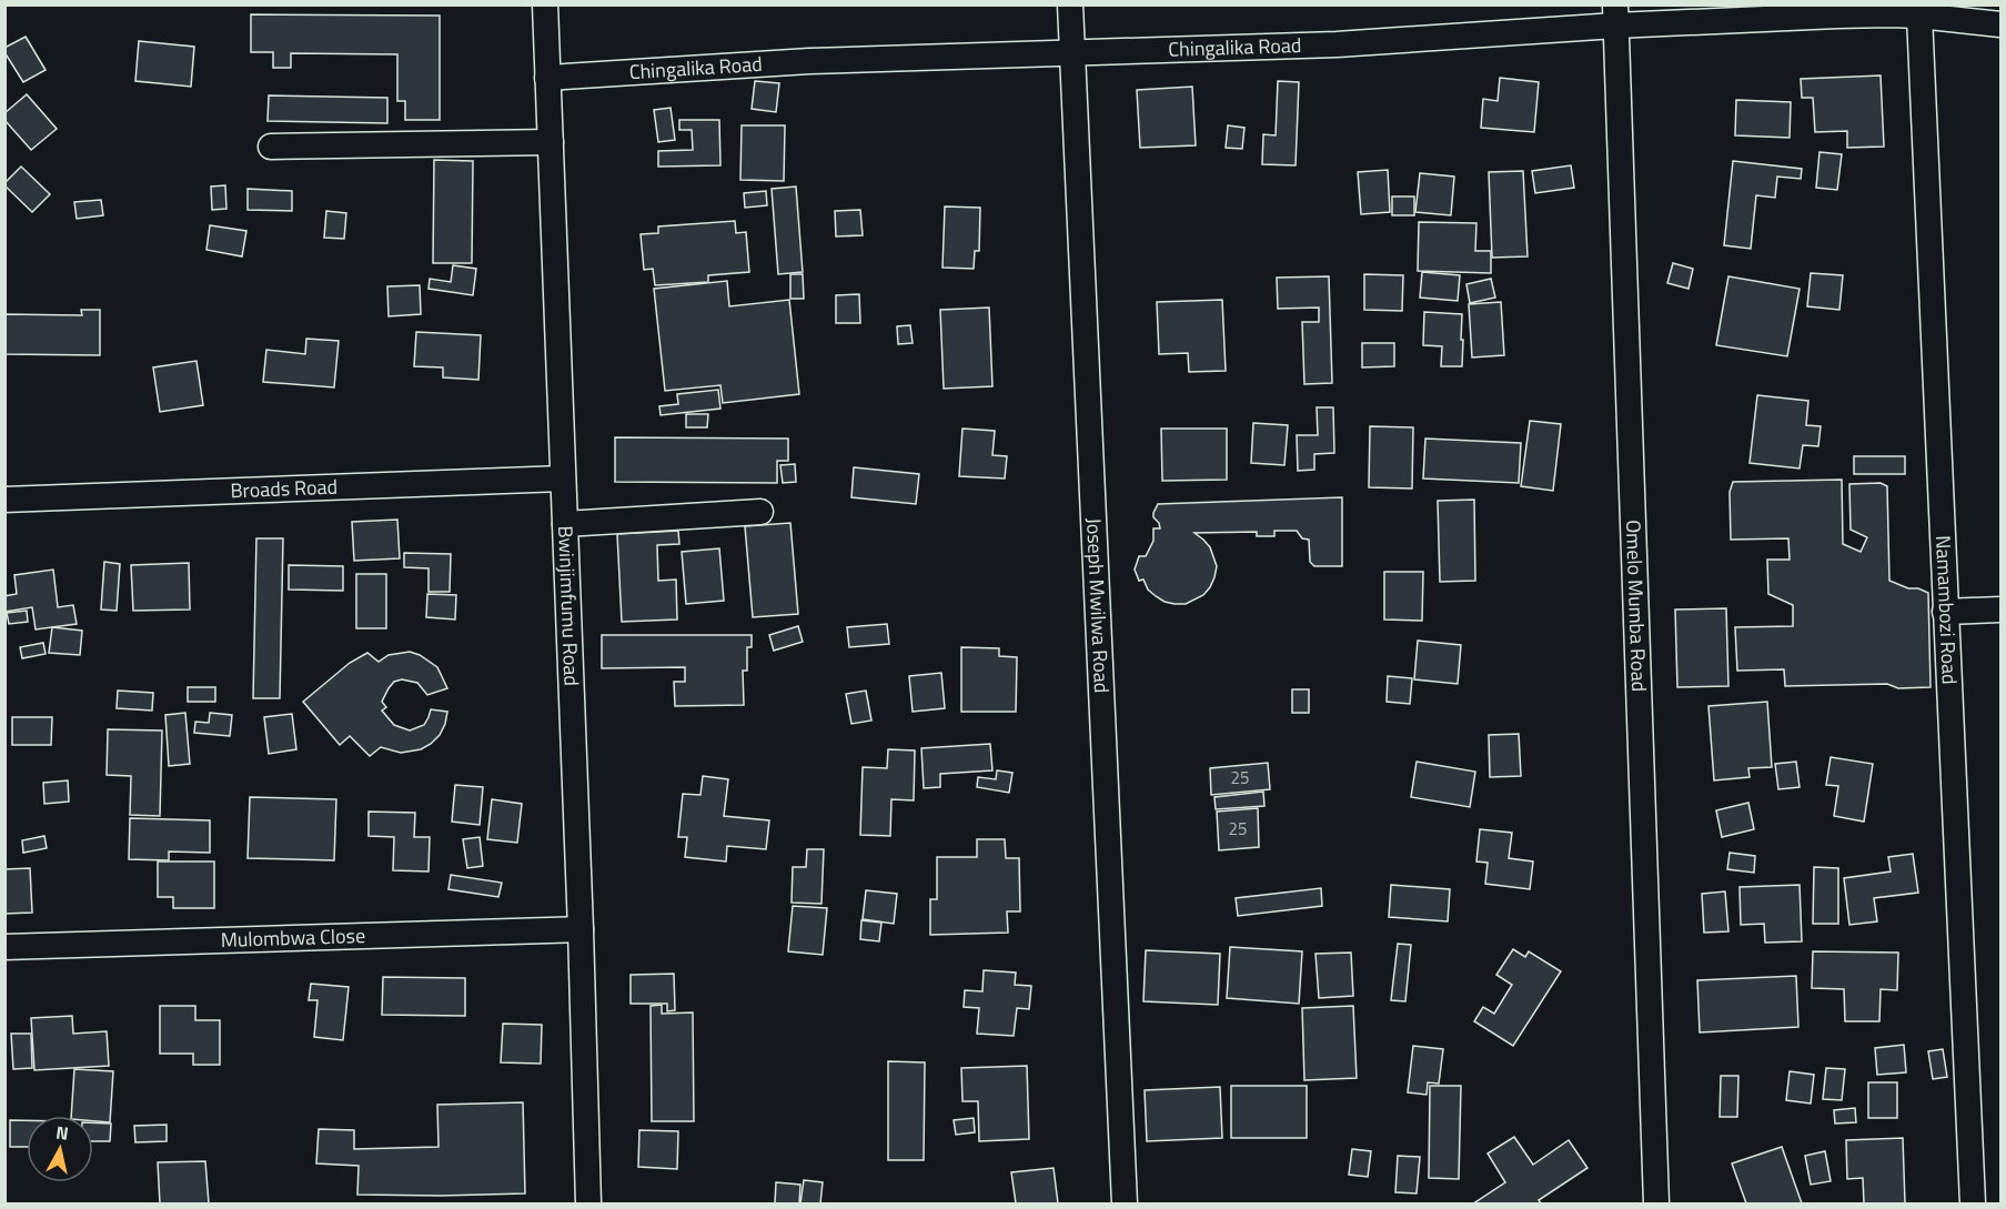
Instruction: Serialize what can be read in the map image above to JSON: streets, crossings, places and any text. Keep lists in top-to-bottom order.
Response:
{
  "streets": {
    "street": [
      "Chingalika Road",
      "Broads Road",
      "Bwinjimfumu Road",
      "Joseph Mwilwa Road",
      "Omelo Mumba Road",
      "Namambozi Road",
      "Mulombwa Close"
    ]
  },
  "crossings": [
    ["Chingalika Road", "Bwinjimfumu Road"],
    ["Chingalika Road", "Joseph Mwilwa Road"],
    ["Chingalika Road", "Omelo Mumba Road"],
    ["Chingalika Road", "Namambozi Road"],
    ["Broads Road", "Bwinjimfumu Road"],
    ["Bwinjimfumu Road", "Mulombwa Close"]
  ],
  "house_numbers": ["25", "25"],
  "north": "top"
}
